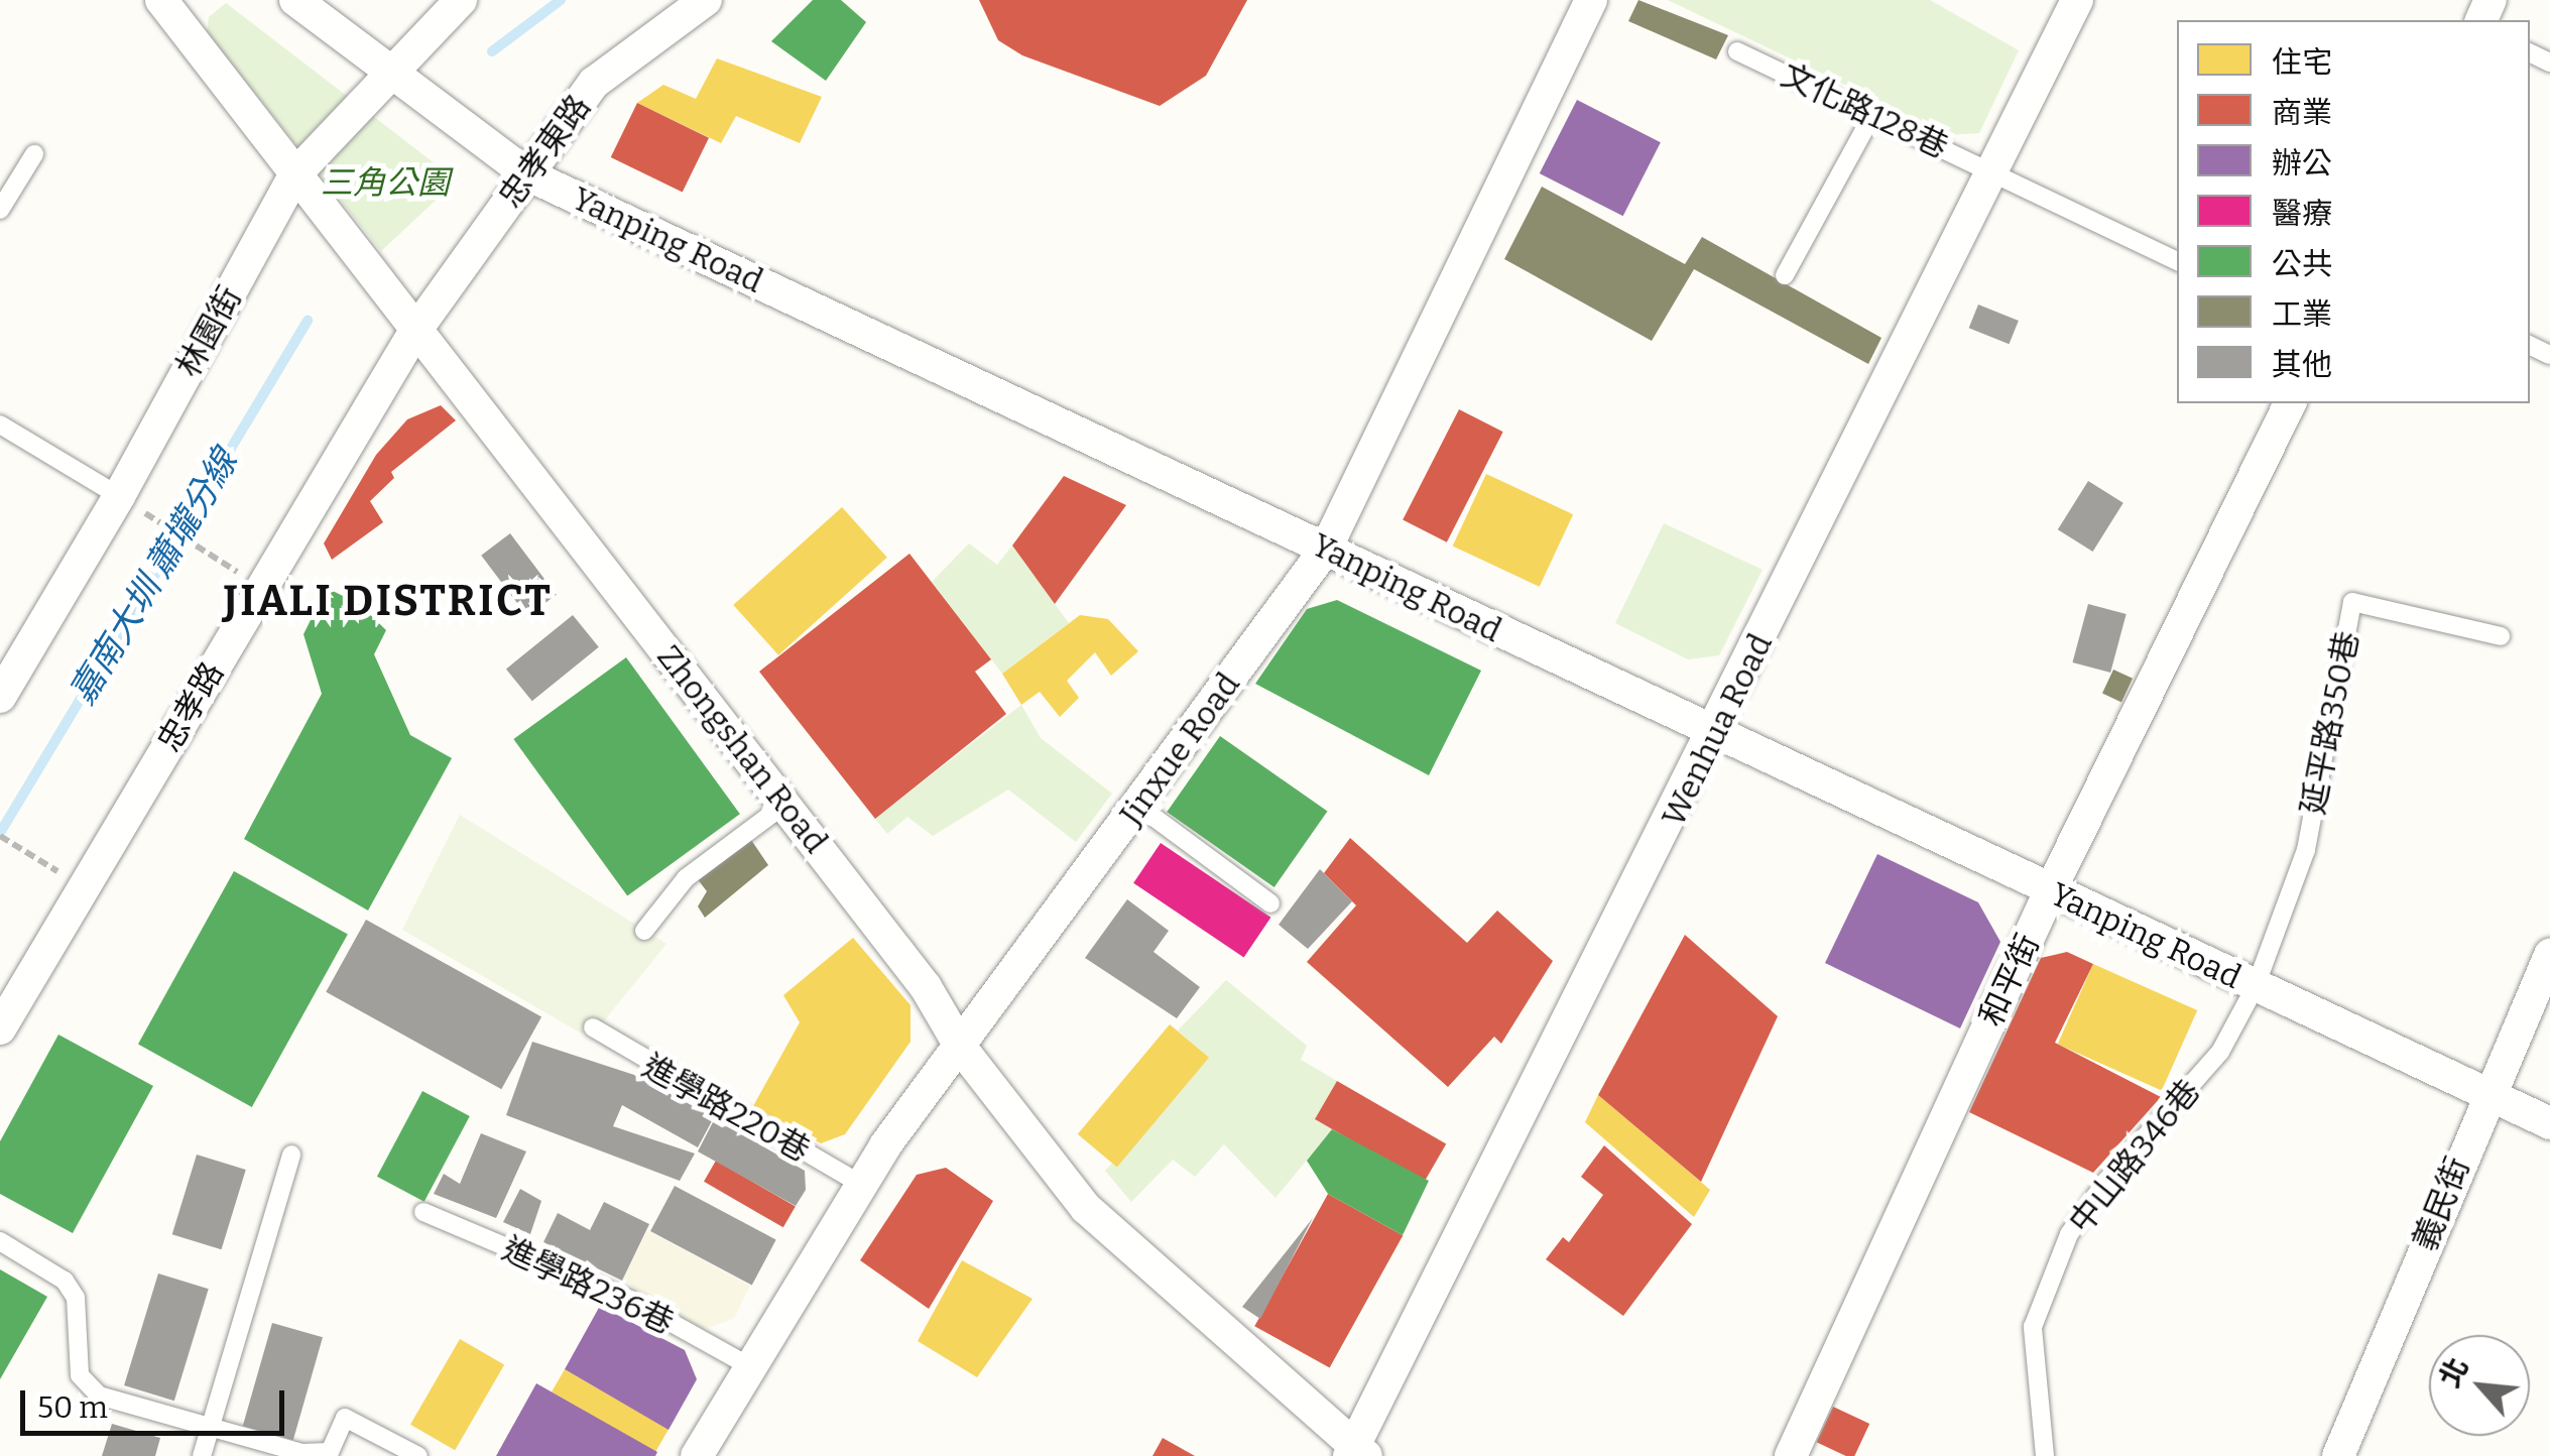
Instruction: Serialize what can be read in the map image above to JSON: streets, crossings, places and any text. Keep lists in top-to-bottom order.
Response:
{
  "streets": {
    "street": [
      "忠孝東路",
      "Yanping Road",
      "林園街",
      "忠孝路",
      "Wenhua Road",
      "Zhongshan Road",
      "Jinxue Road",
      "和平街",
      "義民街"
    ],
    "lane": [
      "文化路128巷",
      "延平路350巷",
      "進學路220巷",
      "中山路346巷",
      "進學路236巷"
    ]
  },
  "crossings": [
    ["文化路128巷", "Wenhua Road"],
    ["忠孝東路", "Yanping Road"],
    ["忠孝東路", "忠孝路"],
    ["忠孝東路", "Zhongshan Road"],
    ["Yanping Road", "林園街"],
    ["Yanping Road", "延平路350巷"],
    ["Yanping Road", "Wenhua Road"],
    ["Yanping Road", "Jinxue Road"],
    ["Yanping Road", "和平街"],
    ["Yanping Road", "中山路346巷"],
    ["Yanping Road", "義民街"],
    ["林園街", "Zhongshan Road"],
    ["忠孝路", "Zhongshan Road"],
    ["延平路350巷", "中山路346巷"],
    ["Wenhua Road", "Zhongshan Road"],
    ["Zhongshan Road", "Jinxue Road"],
    ["Jinxue Road", "進學路220巷"],
    ["Jinxue Road", "進學路236巷"]
  ],
  "districts": ["JIALI DISTRICT"],
  "water": ["嘉南大圳 蕭壠分線"],
  "parks": ["三角公園"],
  "legend": [
    "住宅",
    "商業",
    "辦公",
    "醫療",
    "公共",
    "工業",
    "其他"
  ],
  "scale_bar": "50 m",
  "north": "top left"
}
